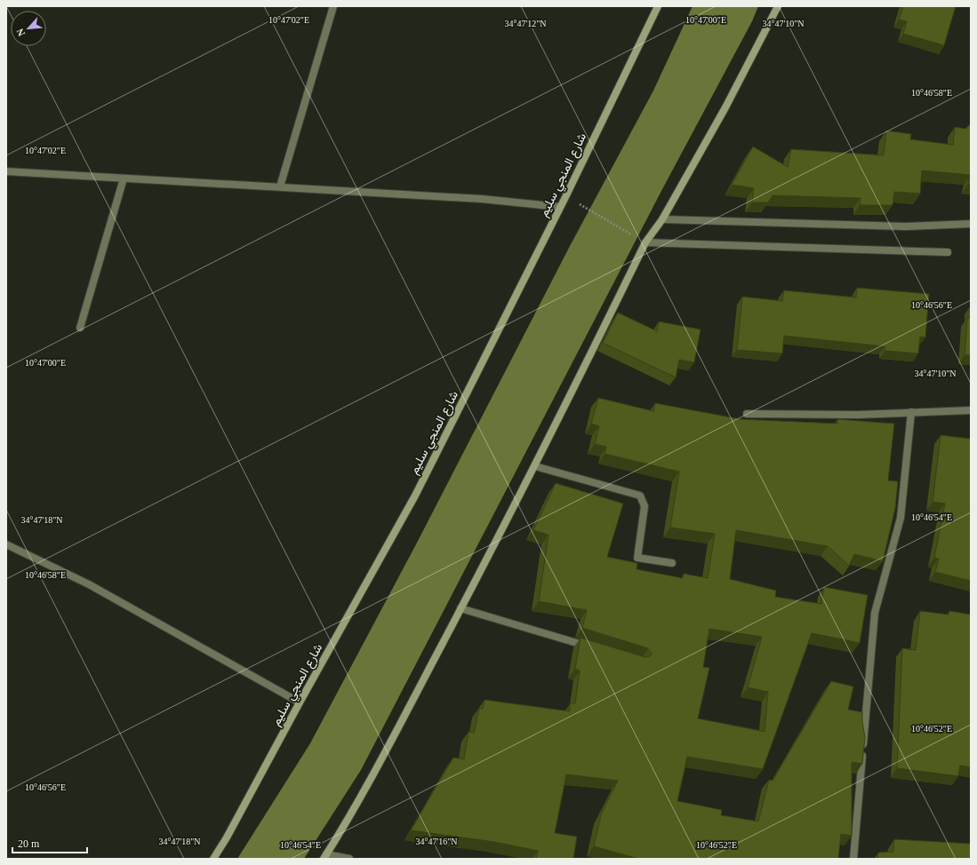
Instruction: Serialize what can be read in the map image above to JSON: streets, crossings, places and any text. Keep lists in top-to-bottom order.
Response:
{
  "streets": {
    "main road": ["شارع المنجي سليم"]
  },
  "scale_bar": "20 m",
  "north": "bottom left",
  "coordinates": [
    "10°47'02\"E",
    "10°47'00\"E",
    "34°47'12\"N",
    "34°47'10\"N",
    "10°46'58\"E",
    "10°46'56\"E",
    "10°46'54\"E",
    "34°47'18\"N",
    "10°46'52\"E",
    "34°47'16\"N"
  ]
}
